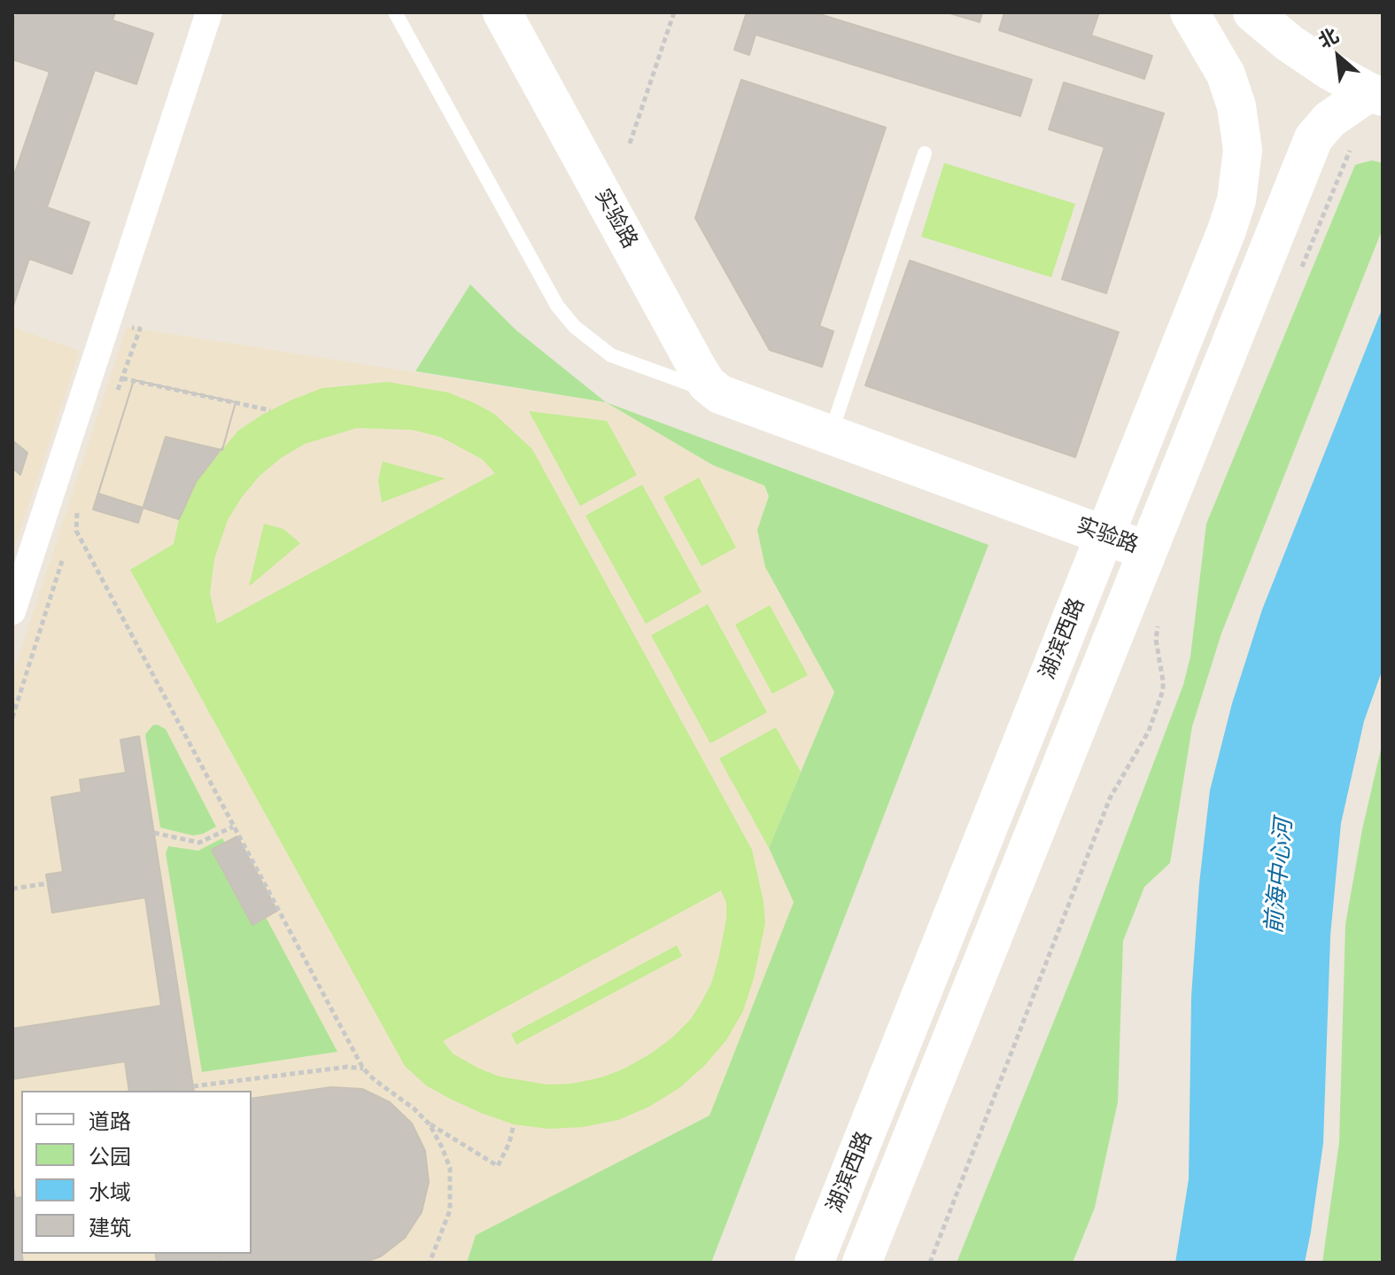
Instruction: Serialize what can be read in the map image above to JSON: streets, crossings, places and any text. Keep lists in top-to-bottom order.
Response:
{
  "streets": {
    "main road": ["实验路", "湖滨西路"]
  },
  "crossings": [
    ["实验路", "湖滨西路"]
  ],
  "water": ["前海中心河"],
  "legend": [
    "道路",
    "公园",
    "水域",
    "建筑"
  ],
  "north": "top left"
}
